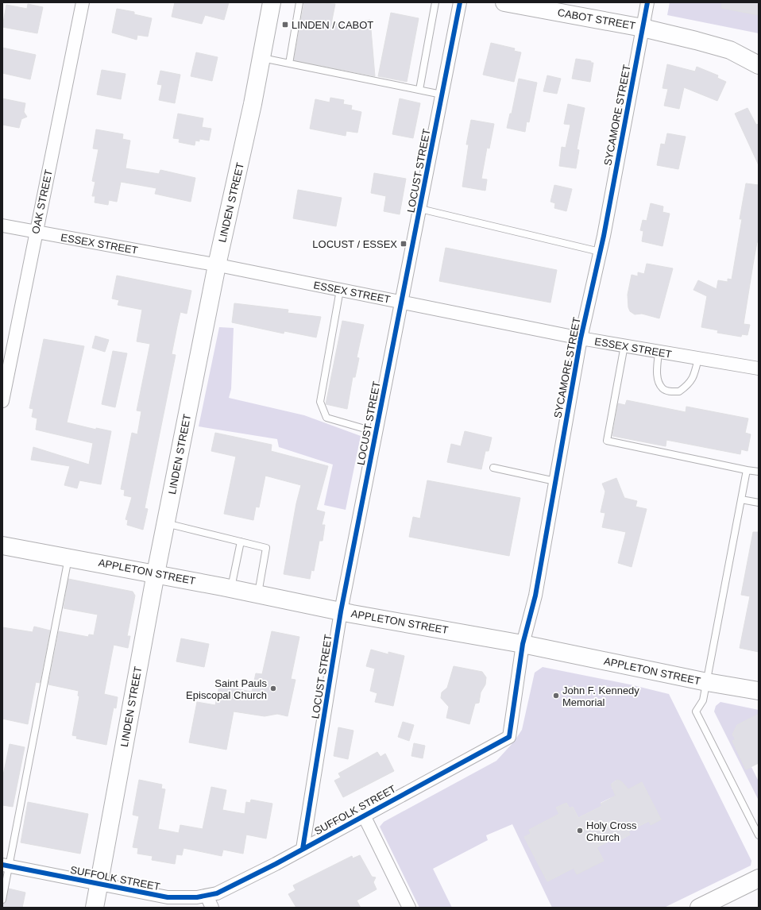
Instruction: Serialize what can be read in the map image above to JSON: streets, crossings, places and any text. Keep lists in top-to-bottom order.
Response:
{
  "streets": {
    "main road": ["CABOT STREET", "LINDEN STREET", "APPLETON STREET"],
    "street": [
      "SYCAMORE STREET",
      "LOCUST STREET",
      "OAK STREET",
      "ESSEX STREET",
      "SUFFOLK STREET"
    ]
  },
  "crossings": [
    ["CABOT STREET", "SYCAMORE STREET"],
    ["SYCAMORE STREET", "ESSEX STREET"],
    ["SYCAMORE STREET", "APPLETON STREET"],
    ["SYCAMORE STREET", "SUFFOLK STREET"],
    ["LOCUST STREET", "ESSEX STREET"],
    ["LOCUST STREET", "APPLETON STREET"],
    ["LOCUST STREET", "SUFFOLK STREET"],
    ["OAK STREET", "ESSEX STREET"],
    ["LINDEN STREET", "ESSEX STREET"],
    ["LINDEN STREET", "APPLETON STREET"],
    ["LINDEN STREET", "SUFFOLK STREET"]
  ],
  "places": {
    "transit": ["LINDEN / CABOT", "LOCUST / ESSEX"],
    "other": ["Saint Pauls Episcopal Church", "John F. Kennedy Memorial", "Holy Cross Church"]
  }
}
